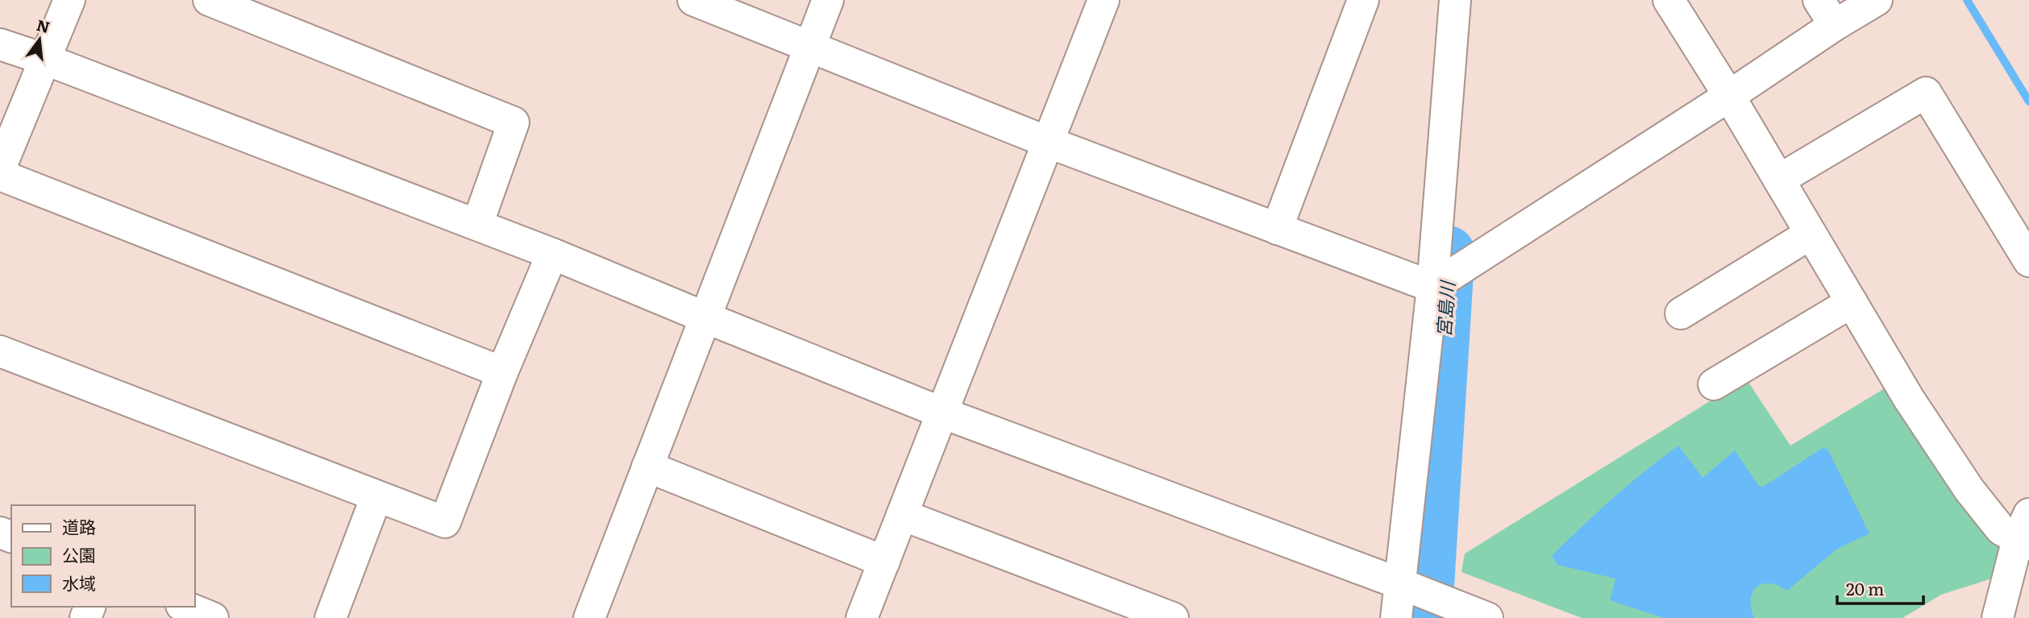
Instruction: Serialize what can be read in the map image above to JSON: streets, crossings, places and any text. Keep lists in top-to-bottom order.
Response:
{
  "water": ["宮島川"],
  "legend": ["道路", "公園", "水域"],
  "scale_bar": "20 m",
  "north": "top"
}
